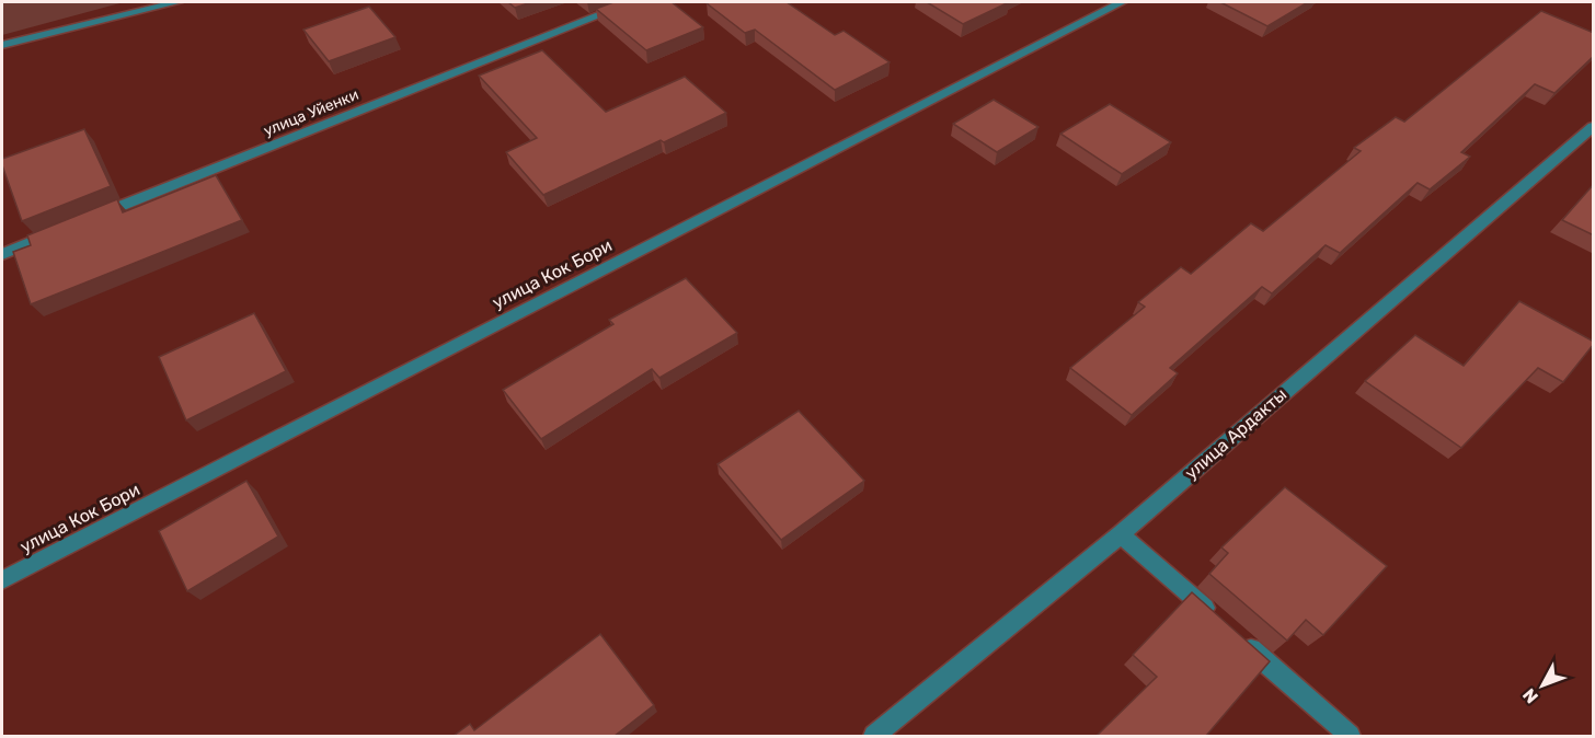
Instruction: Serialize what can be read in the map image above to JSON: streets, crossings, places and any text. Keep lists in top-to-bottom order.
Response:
{
  "streets": {
    "street": ["улица Уйенки", "улица Кок Бори", "улица Ардакты"]
  },
  "north": "bottom left"
}
